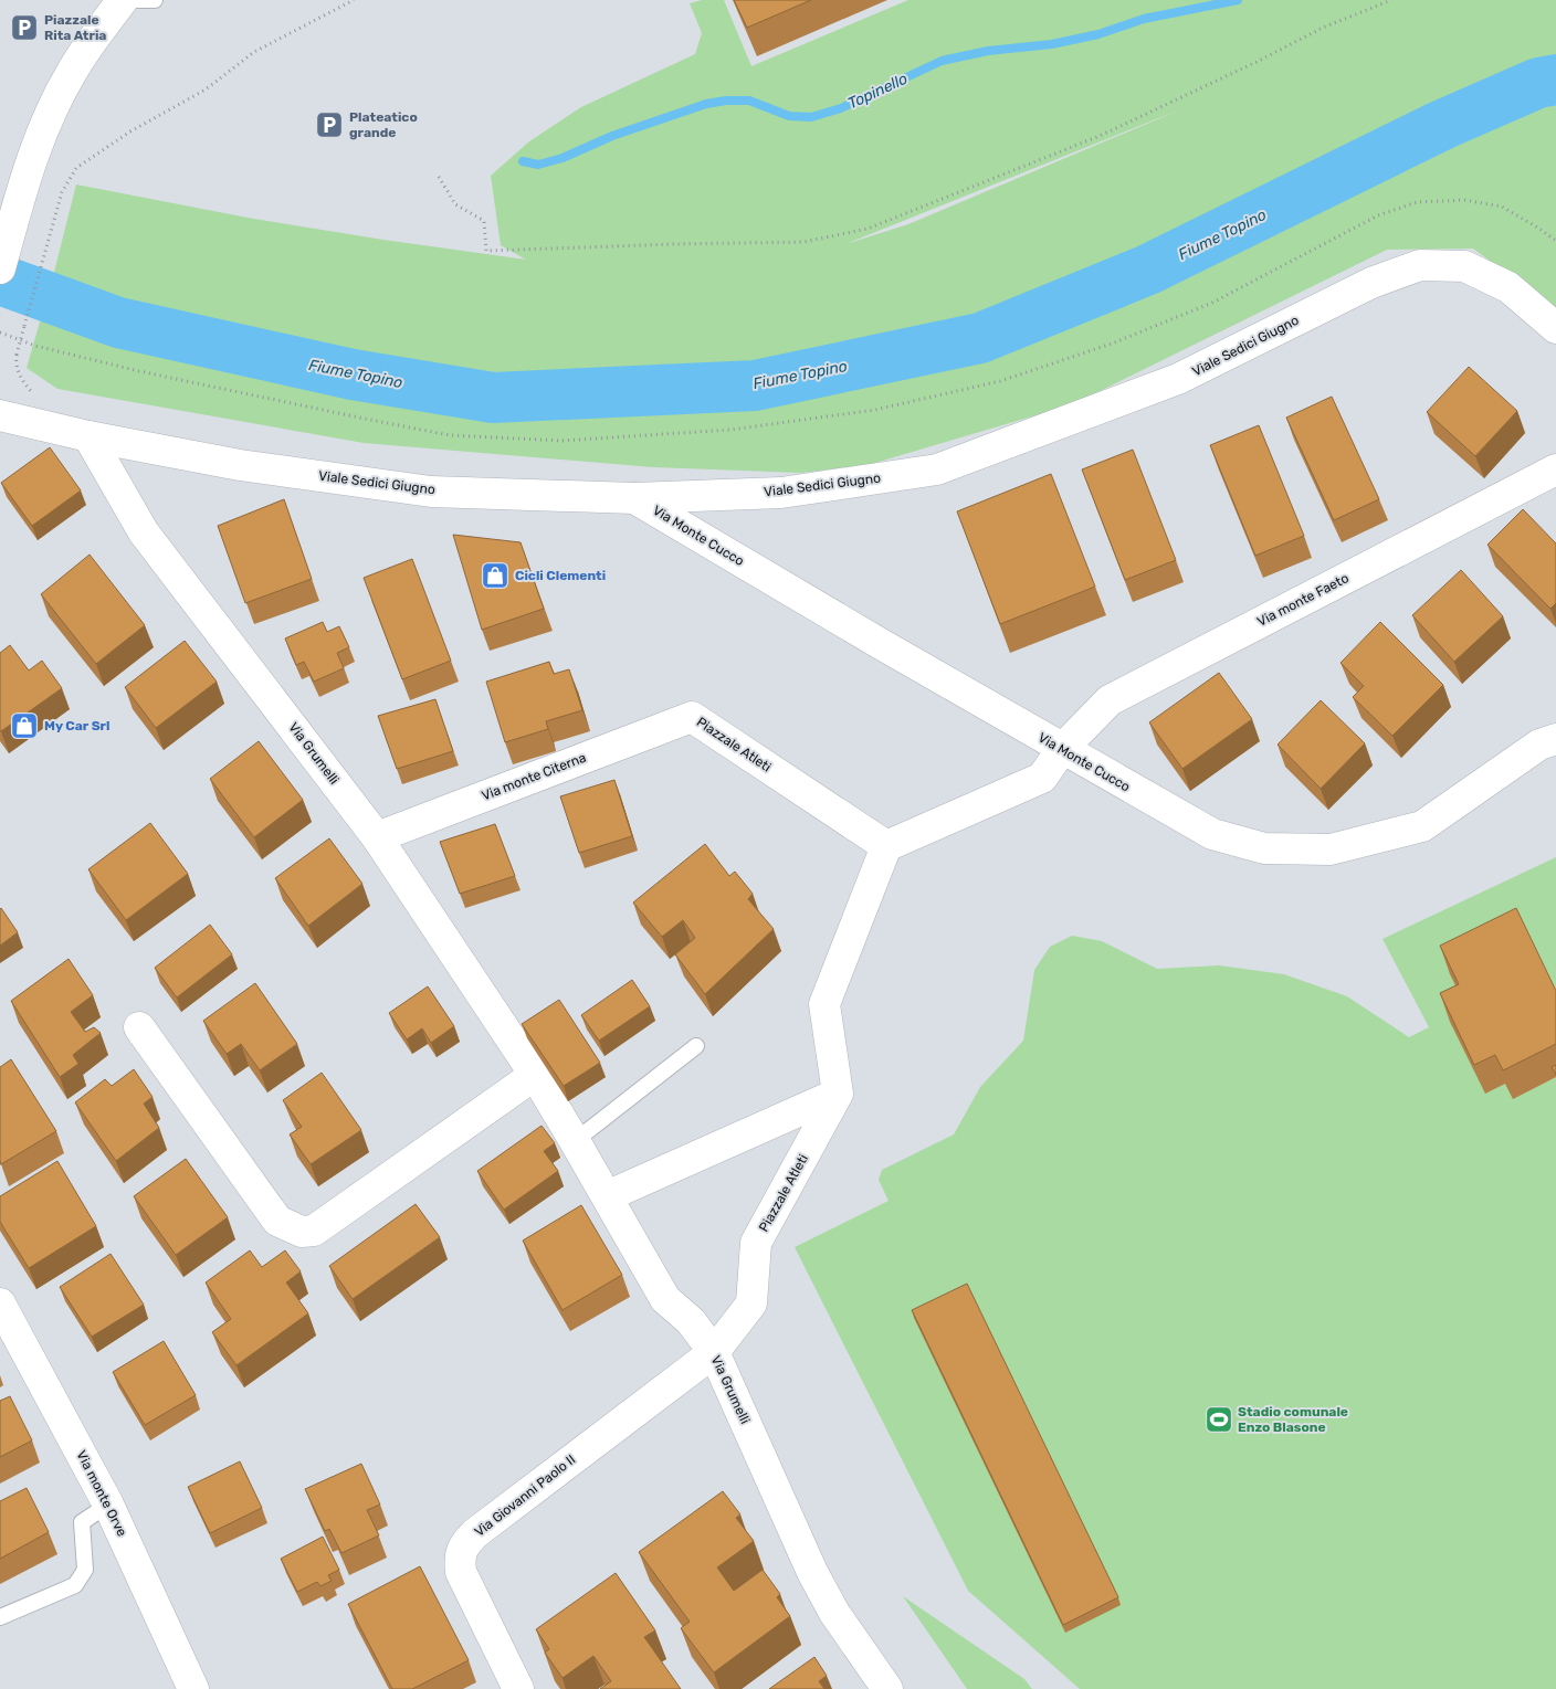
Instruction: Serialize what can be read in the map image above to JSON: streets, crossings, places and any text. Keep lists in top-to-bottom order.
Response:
{
  "streets": {
    "street": [
      "Viale Sedici Giugno",
      "Via Monte Cucco",
      "Via monte Faeto",
      "Piazzale Atleti",
      "Via Grumelli",
      "Via monte Citerna",
      "Via monte Orve",
      "Via Giovanni Paolo II"
    ]
  },
  "crossings": [
    ["Viale Sedici Giugno", "Via Monte Cucco"],
    ["Viale Sedici Giugno", "Via Grumelli"],
    ["Via Monte Cucco", "Via monte Faeto"],
    ["Piazzale Atleti", "Via Grumelli"],
    ["Piazzale Atleti", "Via monte Citerna"],
    ["Piazzale Atleti", "Via Giovanni Paolo II"],
    ["Via Grumelli", "Via monte Citerna"],
    ["Via Grumelli", "Via Giovanni Paolo II"]
  ],
  "water": ["Topinello", "Fiume Topino"],
  "places": {
    "parking": ["Piazzale Rita Atria", "Plateatico grande"],
    "shop": ["Cicli Clementi", "My Car Srl"],
    "sports": ["Stadio comunale Enzo Blasone"]
  }
}
